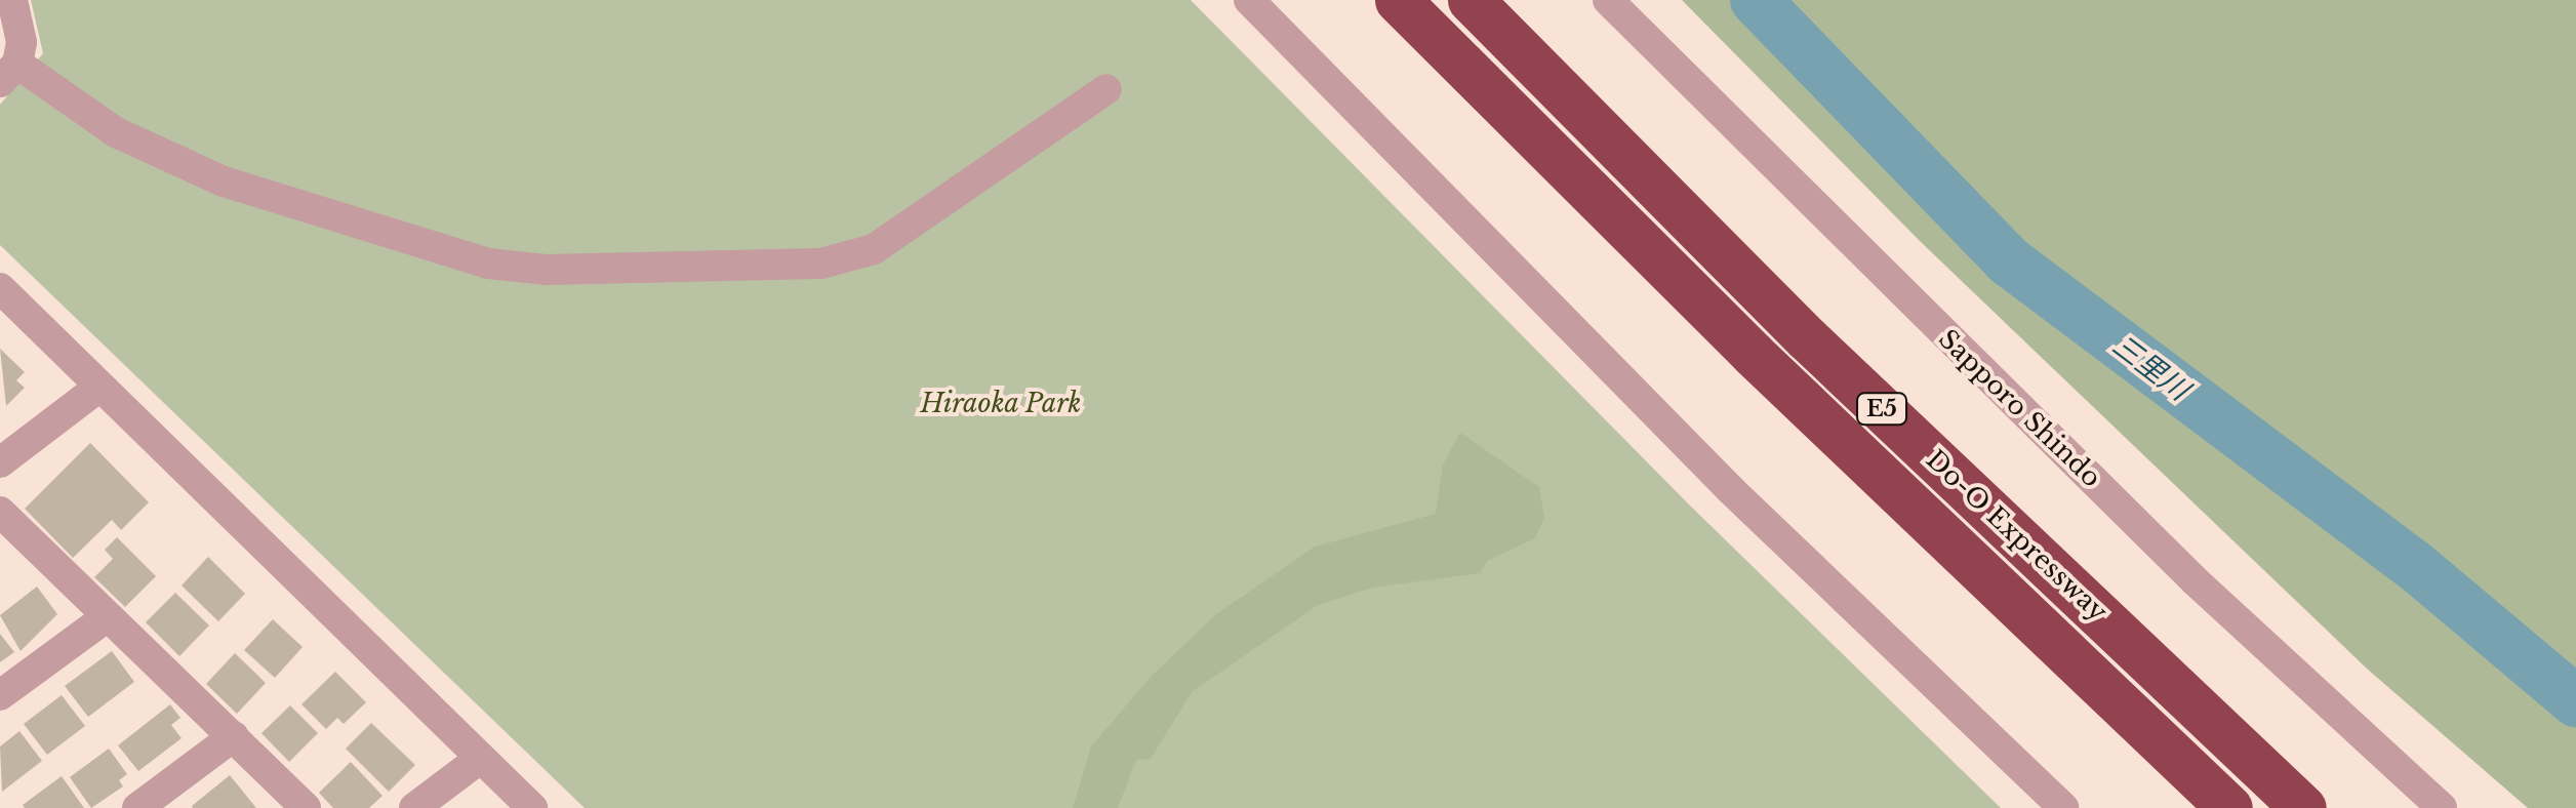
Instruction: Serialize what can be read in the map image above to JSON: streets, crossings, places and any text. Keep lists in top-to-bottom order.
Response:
{
  "streets": {
    "highway": ["E5", "Do-O Expressway"],
    "street": ["Sapporo Shindo"]
  },
  "water": ["三里川"],
  "parks": ["Hiraoka Park"]
}
